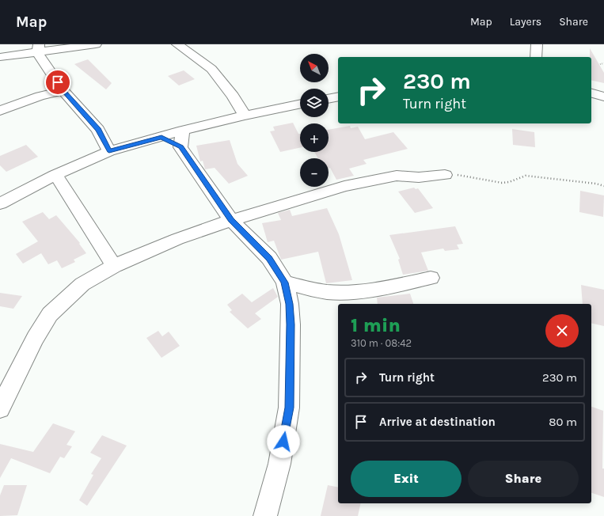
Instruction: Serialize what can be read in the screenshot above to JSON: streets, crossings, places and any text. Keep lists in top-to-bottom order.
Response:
{
  "north": "top left",
  "page": {
    "header": "Map",
    "nav": ["Map", "Layers", "Share"],
    "map_buttons": ["+", "−"],
    "turn": ["230 m", "Turn right"],
    "heading": ["1 min", "310 m · 08:42"],
    "list": [
      {
        "name": "Turn right",
        "value": "230 m"
      },
      {
        "name": "Arrive at destination",
        "value": "80 m"
      }
    ],
    "buttons": ["Exit", "Share"]
  }
}
